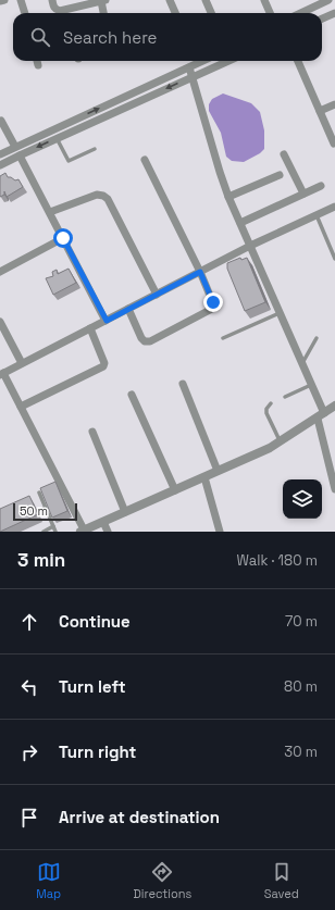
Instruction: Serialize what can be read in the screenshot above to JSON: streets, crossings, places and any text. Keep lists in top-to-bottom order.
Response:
{
  "scale_bar": "50 m",
  "page": {
    "search": "Search here",
    "scale": "50 m",
    "heading": ["3 min", "Walk · 180 m"],
    "list": [
      ["Continue", "70 m"],
      ["Turn left", "80 m"],
      ["Turn right", "30 m"],
      "Arrive at destination"
    ],
    "nav": ["Map", "Directions", "Saved"]
  }
}
